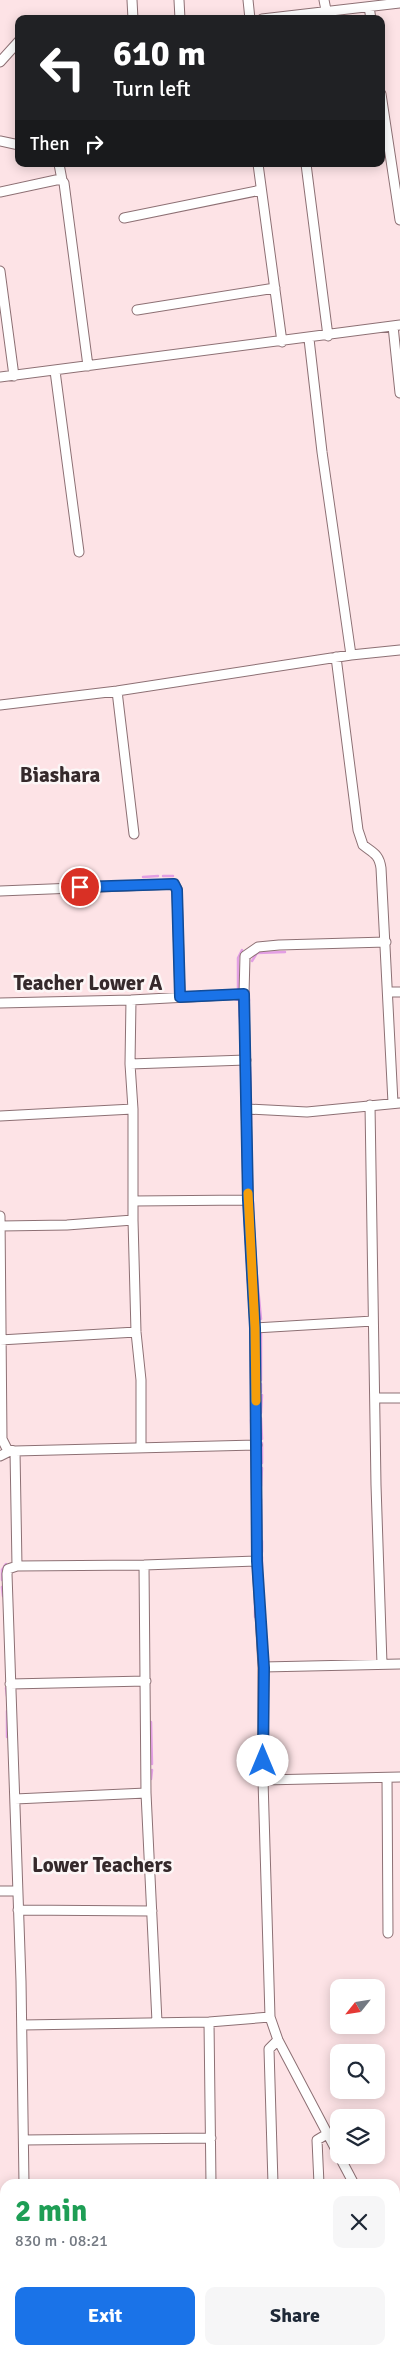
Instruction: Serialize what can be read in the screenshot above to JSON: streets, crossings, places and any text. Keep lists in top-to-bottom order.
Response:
{
  "districts": ["Biashara", "Teacher Lower A", "Lower Teachers"],
  "north": "bottom left",
  "page": {
    "turn": ["610 m", "Turn left"],
    "then": "Then",
    "heading": ["2 min", "830 m · 08:21"],
    "buttons": ["Exit", "Share"]
  }
}
